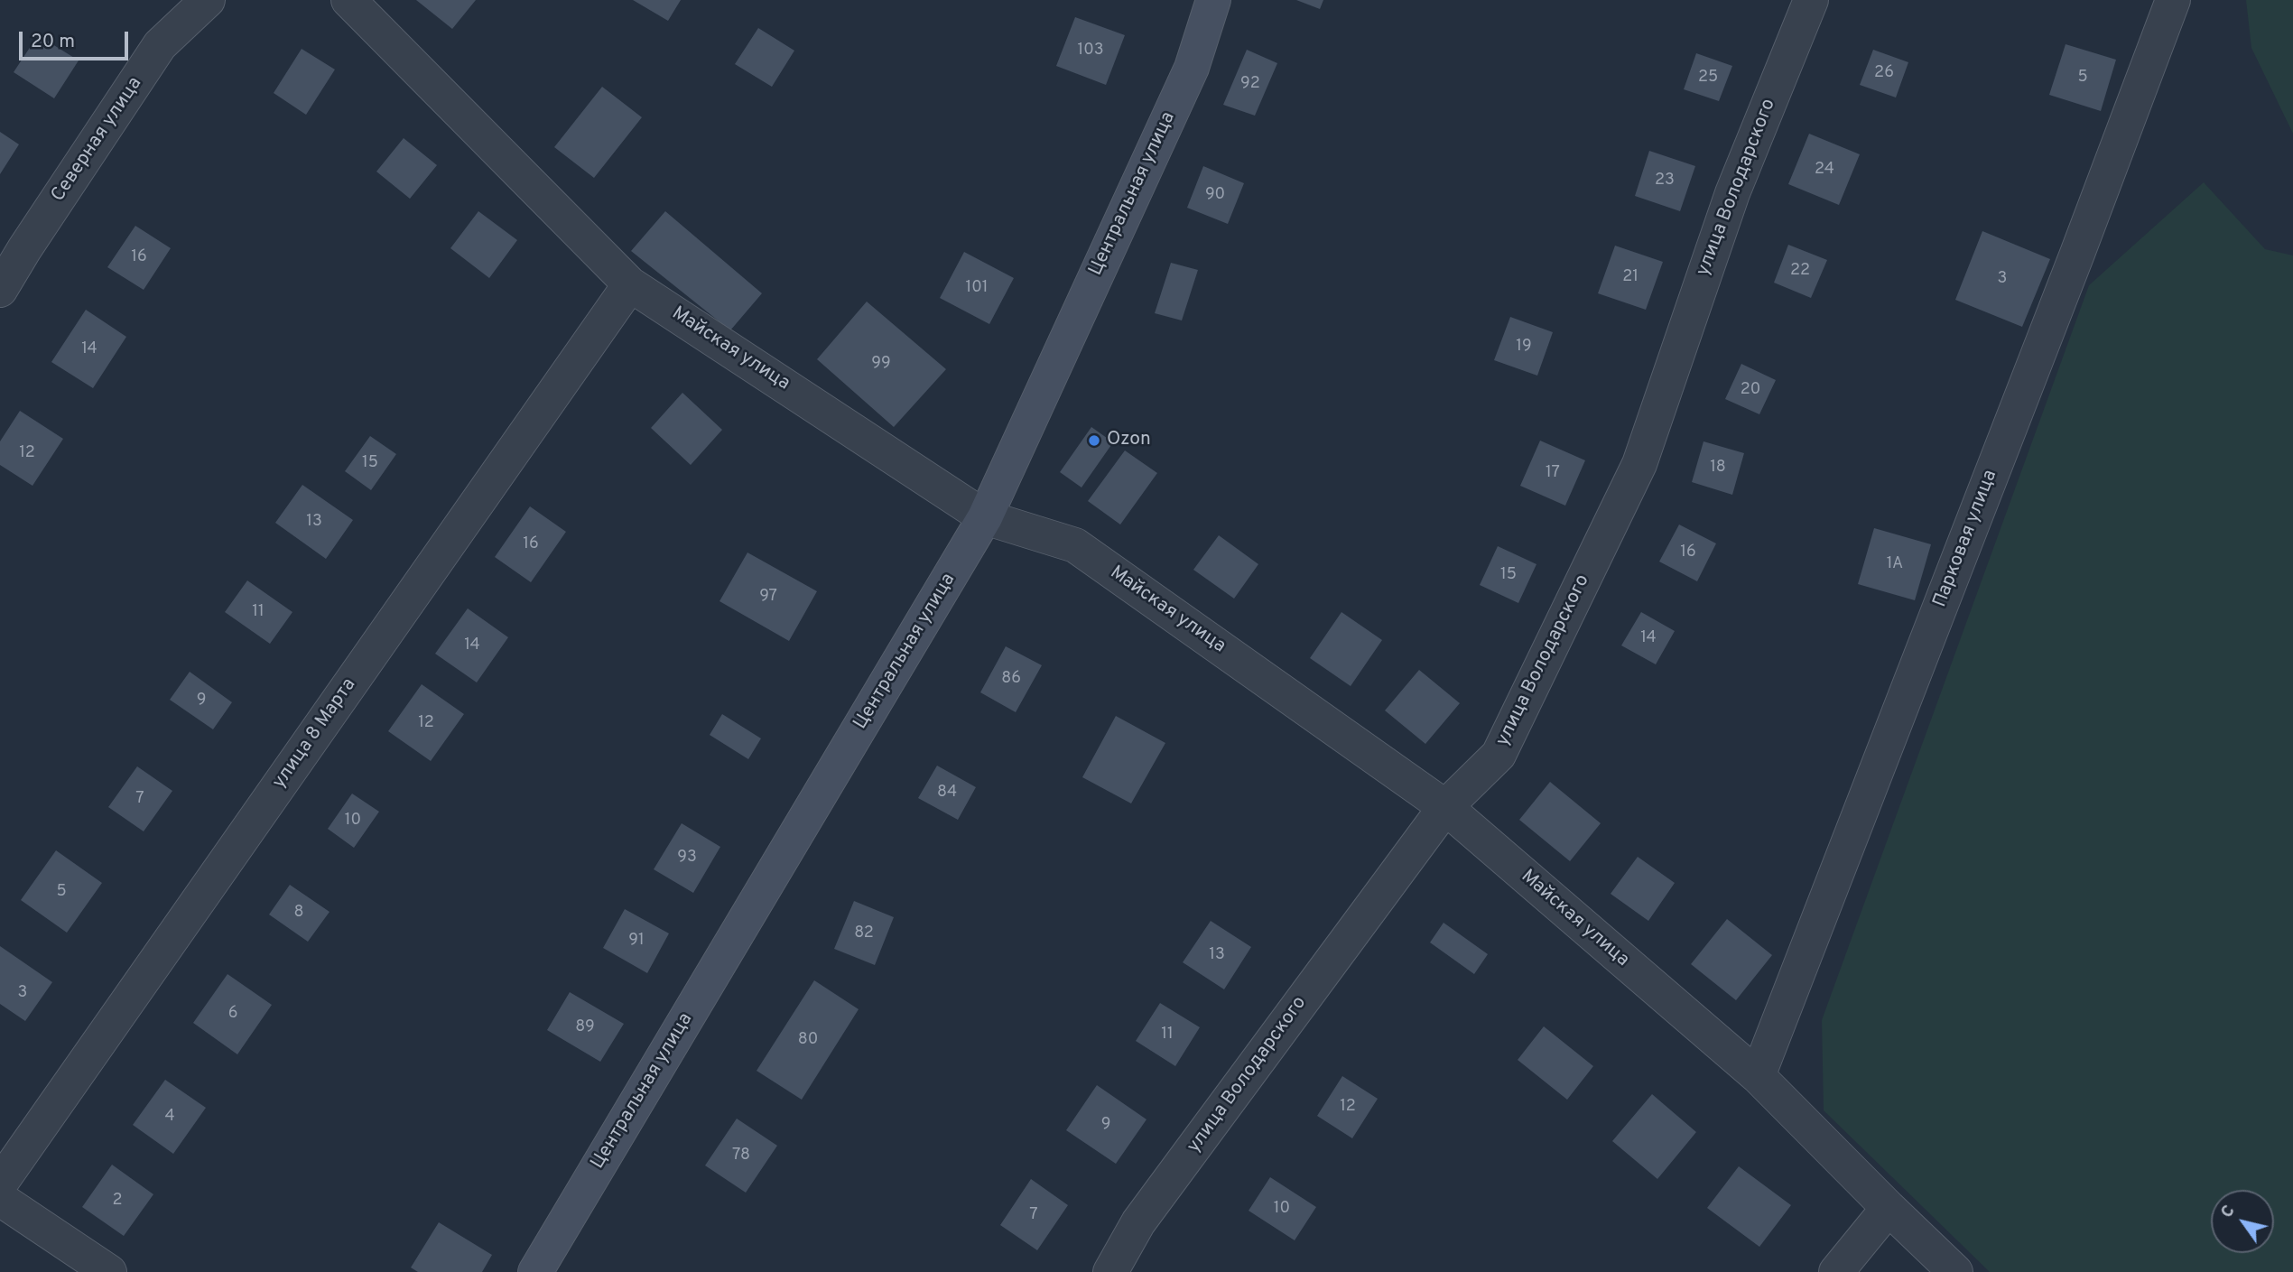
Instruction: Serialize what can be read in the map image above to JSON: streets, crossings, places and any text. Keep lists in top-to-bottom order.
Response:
{
  "streets": {
    "main road": ["Центральная улица"],
    "street": [
      "Северная улица",
      "улица Володарского",
      "Майская улица",
      "Парковая улица",
      "улица 8 Марта"
    ]
  },
  "crossings": [
    ["улица Володарского", "Майская улица"],
    ["Центральная улица", "Майская улица"],
    ["Майская улица", "Парковая улица"],
    ["Майская улица", "улица 8 Марта"]
  ],
  "places": ["Ozon"],
  "house_numbers": [
    "103",
    "26",
    "25",
    "5",
    "92",
    "24",
    "23",
    "90",
    "16",
    "22",
    "21",
    "3",
    "101",
    "19",
    "14",
    "99",
    "20",
    "12",
    "15",
    "18",
    "17",
    "13",
    "16",
    "16",
    "1А",
    "15",
    "97",
    "11",
    "14",
    "14",
    "86",
    "9",
    "12",
    "84",
    "7",
    "10",
    "93",
    "5",
    "8",
    "82",
    "91",
    "13",
    "3",
    "6",
    "89",
    "11",
    "80",
    "12",
    "4",
    "9",
    "78",
    "2",
    "10",
    "7"
  ],
  "scale_bar": "20 m",
  "north": "top left"
}
